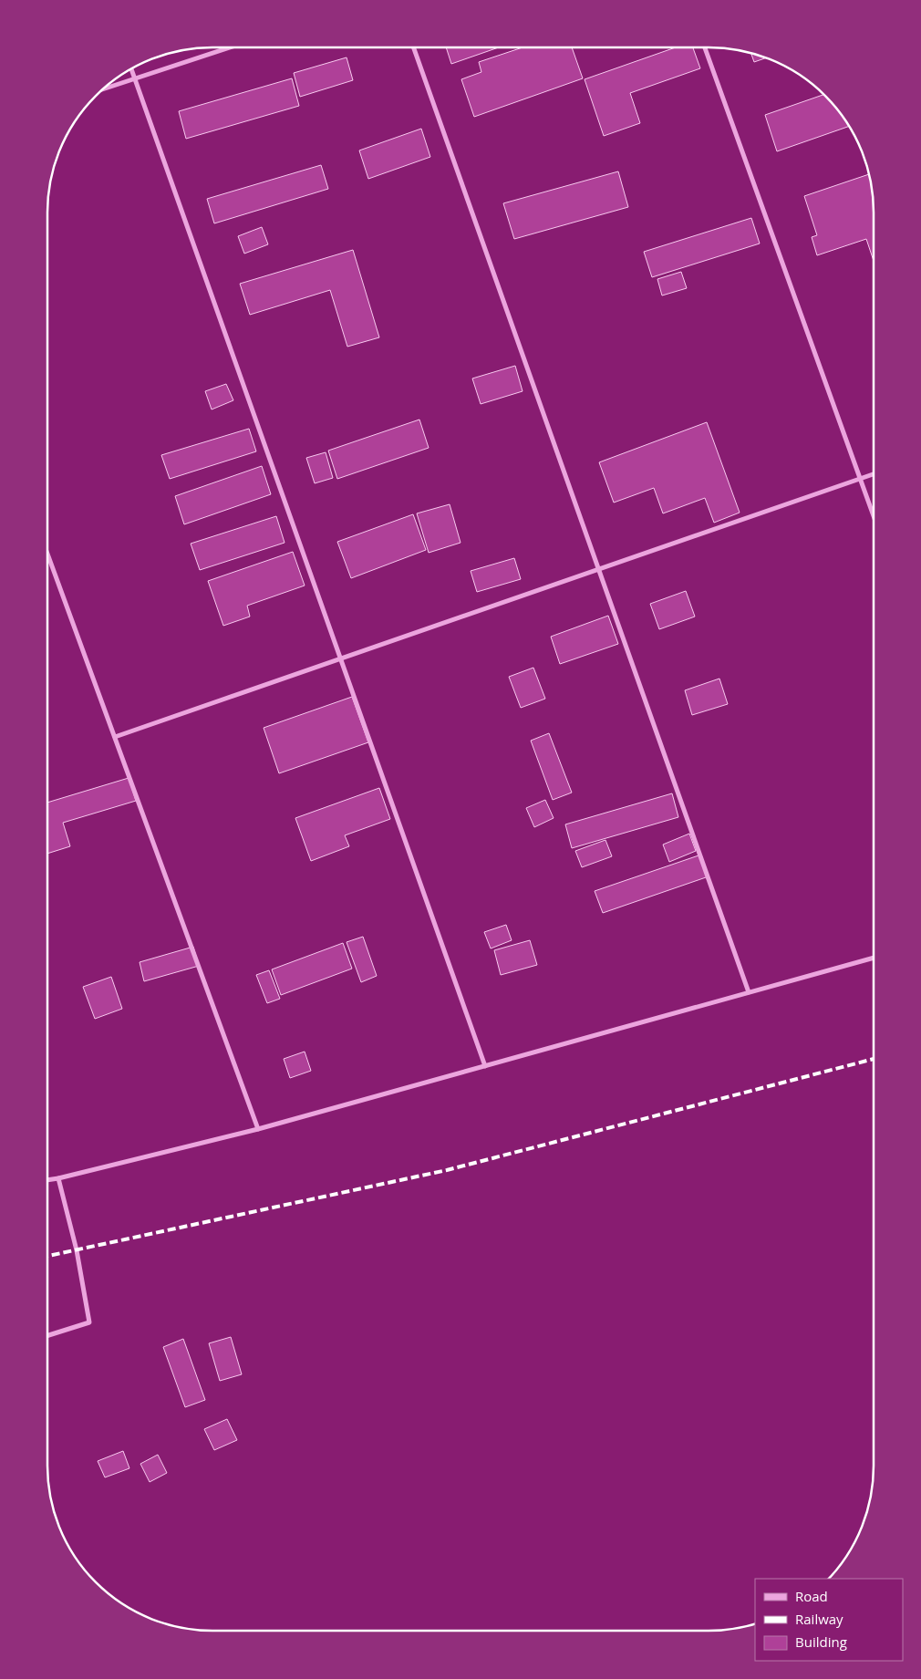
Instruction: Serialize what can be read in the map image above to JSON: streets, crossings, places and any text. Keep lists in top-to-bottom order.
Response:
{
  "legend": ["Road", "Railway", "Building"]
}
